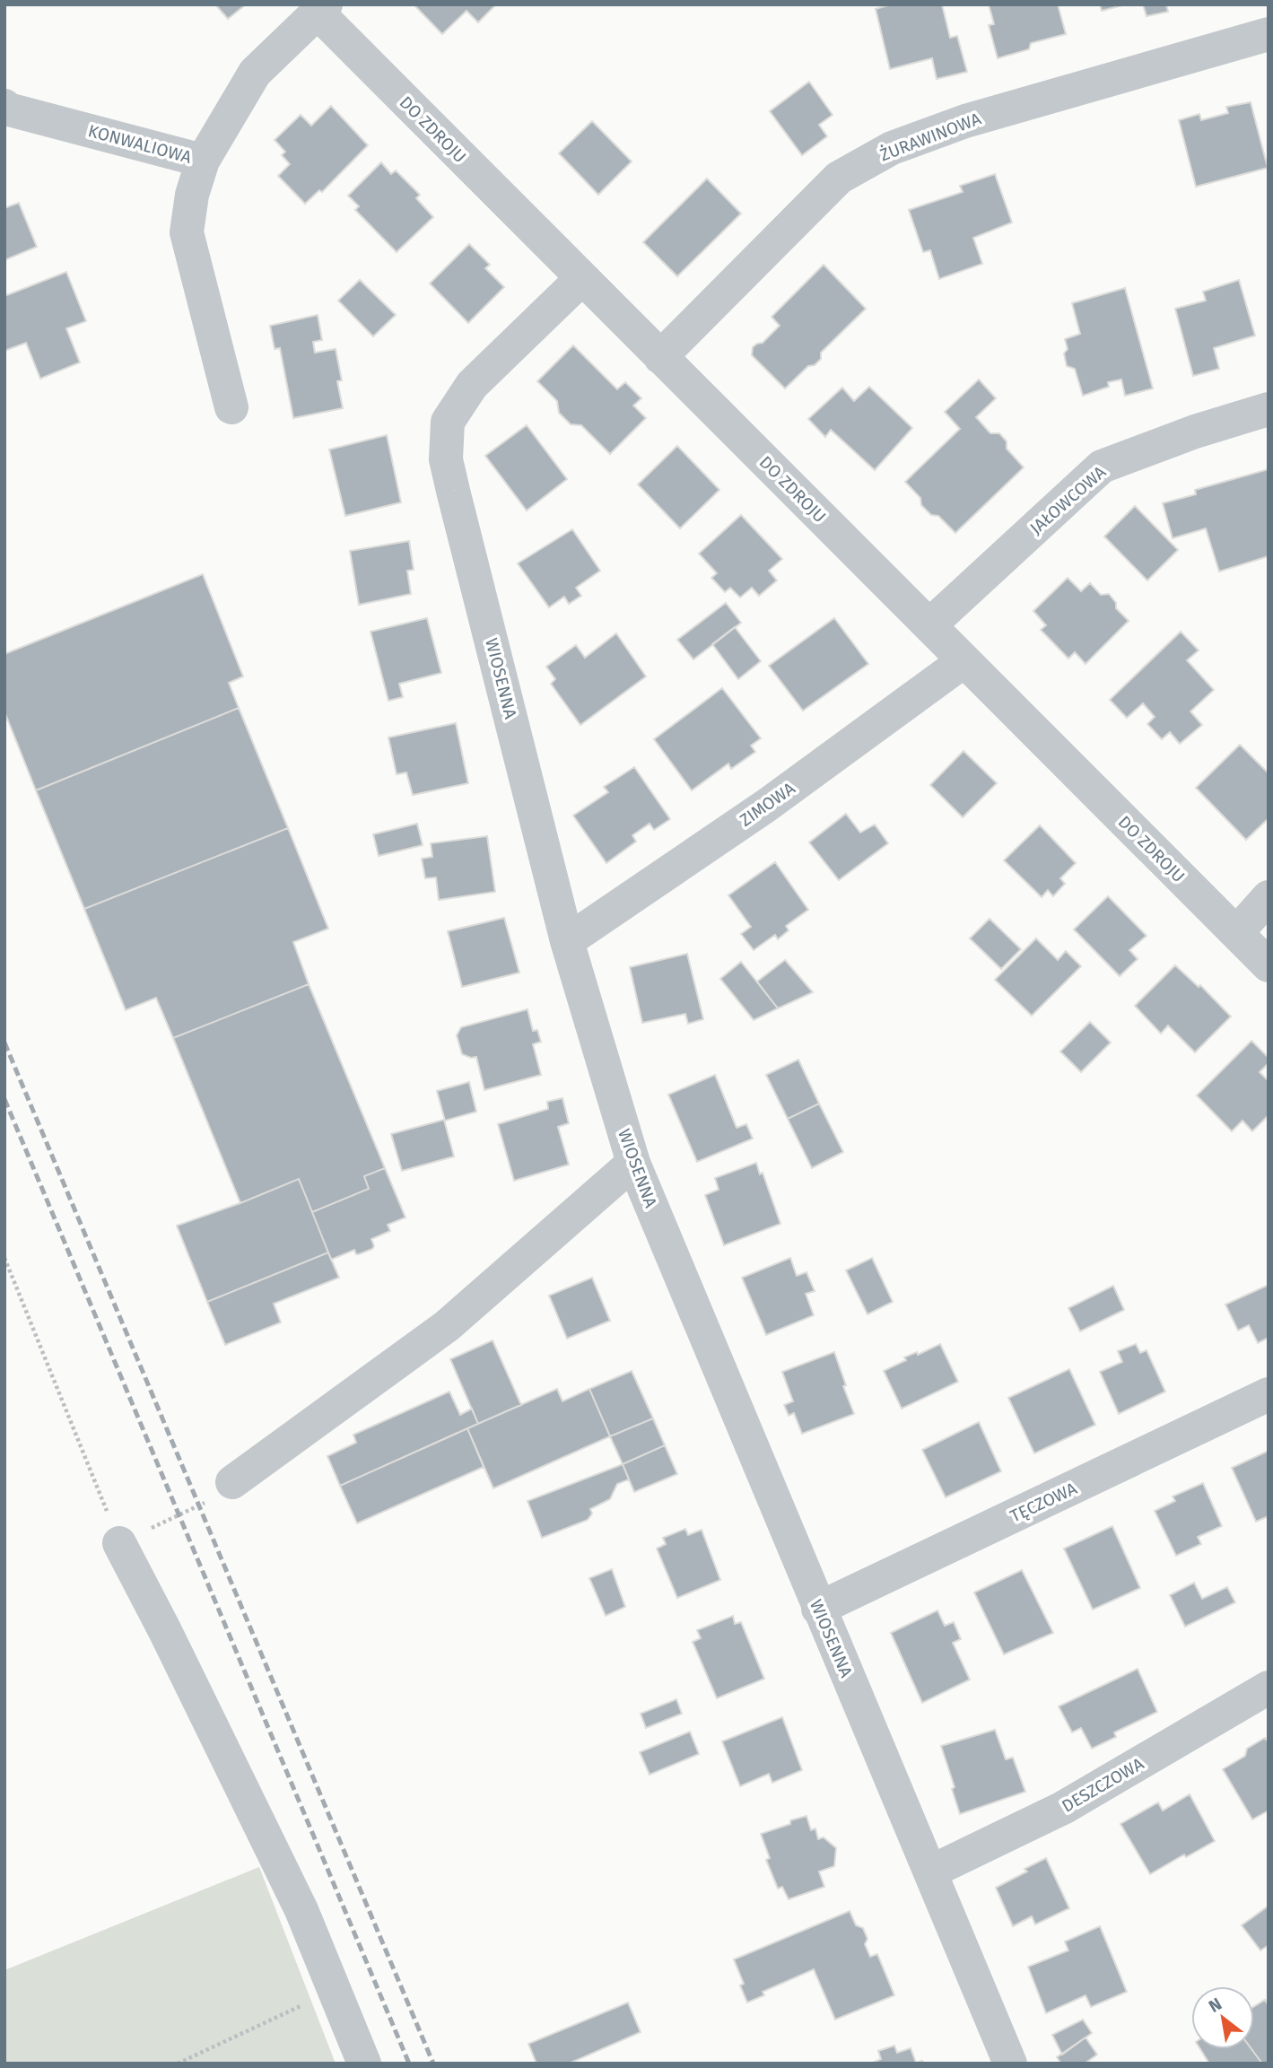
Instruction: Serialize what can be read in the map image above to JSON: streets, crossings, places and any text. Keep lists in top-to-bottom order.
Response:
{
  "streets": {
    "street": [
      "DO ZDROJU",
      "ŻURAWINOWA",
      "KONWALIOWA",
      "JAŁOWCOWA",
      "WIOSENNA",
      "ZIMOWA",
      "TĘCZOWA",
      "DESZCZOWA"
    ]
  },
  "crossings": [
    ["DO ZDROJU", "ŻURAWINOWA"],
    ["DO ZDROJU", "KONWALIOWA"],
    ["DO ZDROJU", "JAŁOWCOWA"],
    ["DO ZDROJU", "WIOSENNA"],
    ["DO ZDROJU", "ZIMOWA"],
    ["WIOSENNA", "ZIMOWA"],
    ["WIOSENNA", "TĘCZOWA"],
    ["WIOSENNA", "DESZCZOWA"]
  ],
  "north": "top left"
}
